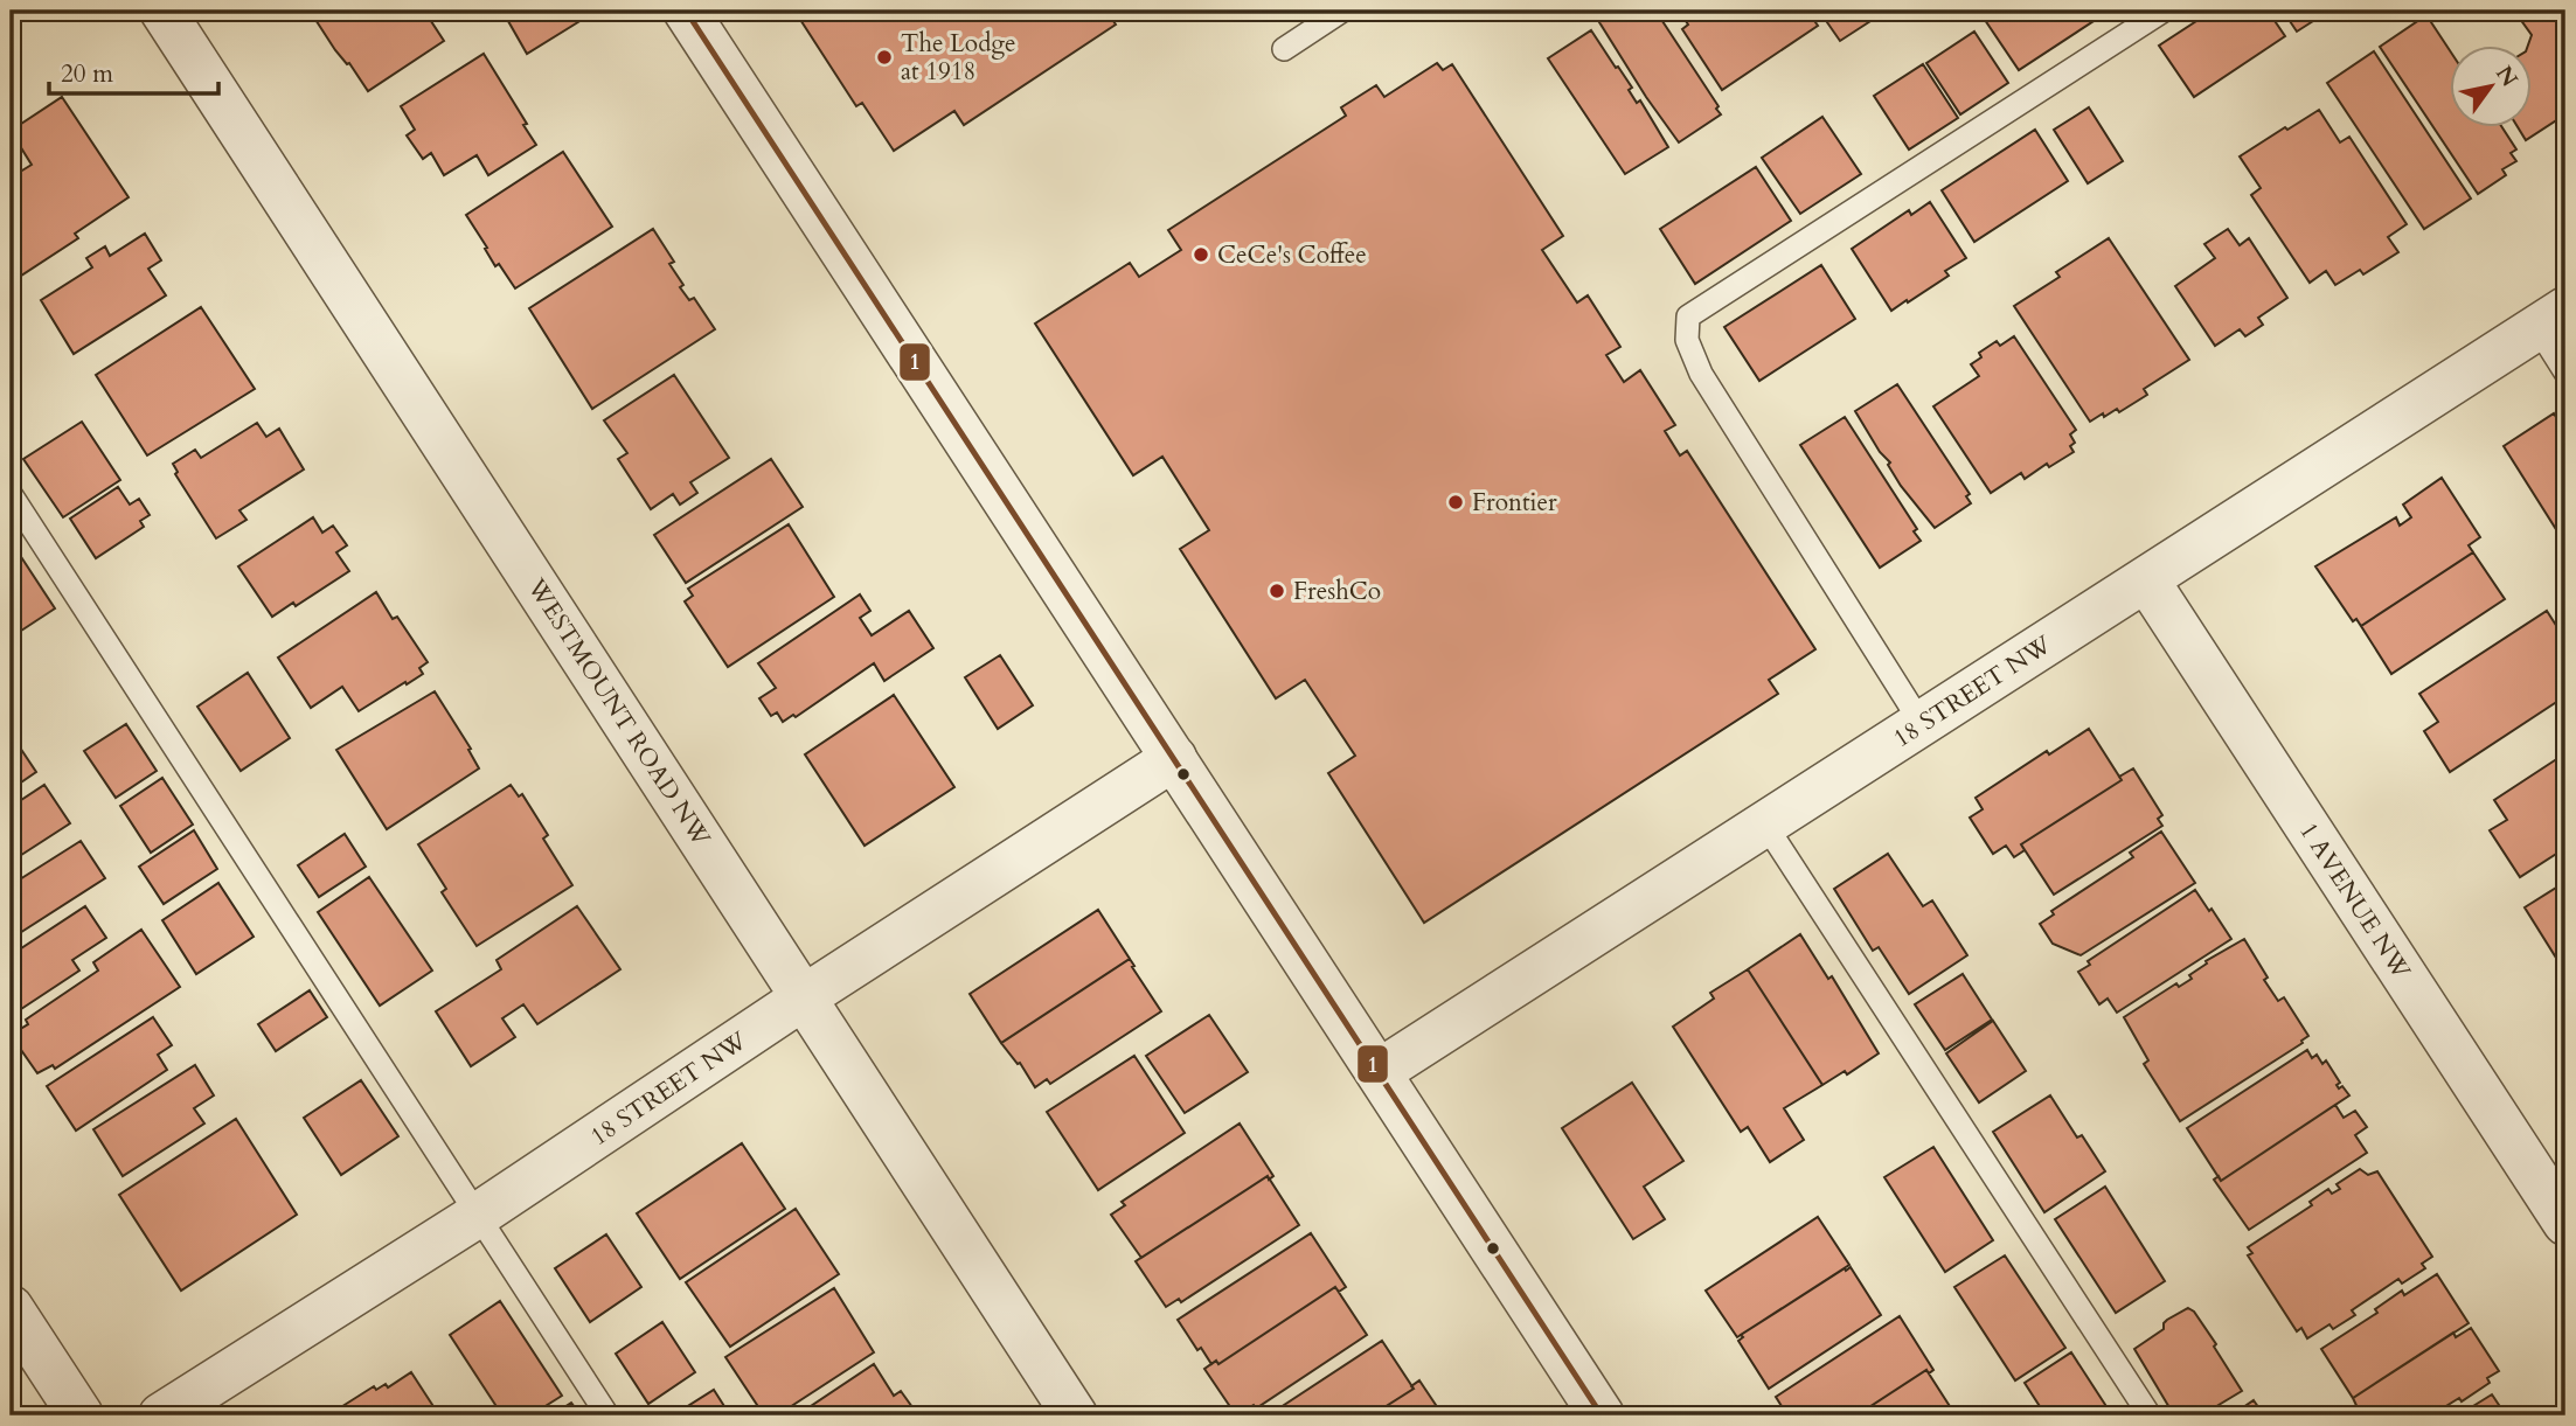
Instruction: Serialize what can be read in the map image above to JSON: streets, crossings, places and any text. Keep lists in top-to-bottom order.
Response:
{
  "streets": {
    "street": ["18 STREET NW", "WESTMOUNT ROAD NW", "1 AVENUE NW"]
  },
  "crossings": [
    ["18 STREET NW", "WESTMOUNT ROAD NW"],
    ["18 STREET NW", "1 AVENUE NW"]
  ],
  "places": [
    "The Lodge at 1918",
    "CeCe's Coffee",
    "Frontier",
    "FreshCo"
  ],
  "lines": ["transit line 1"],
  "scale_bar": "20 m",
  "north": "top right"
}
